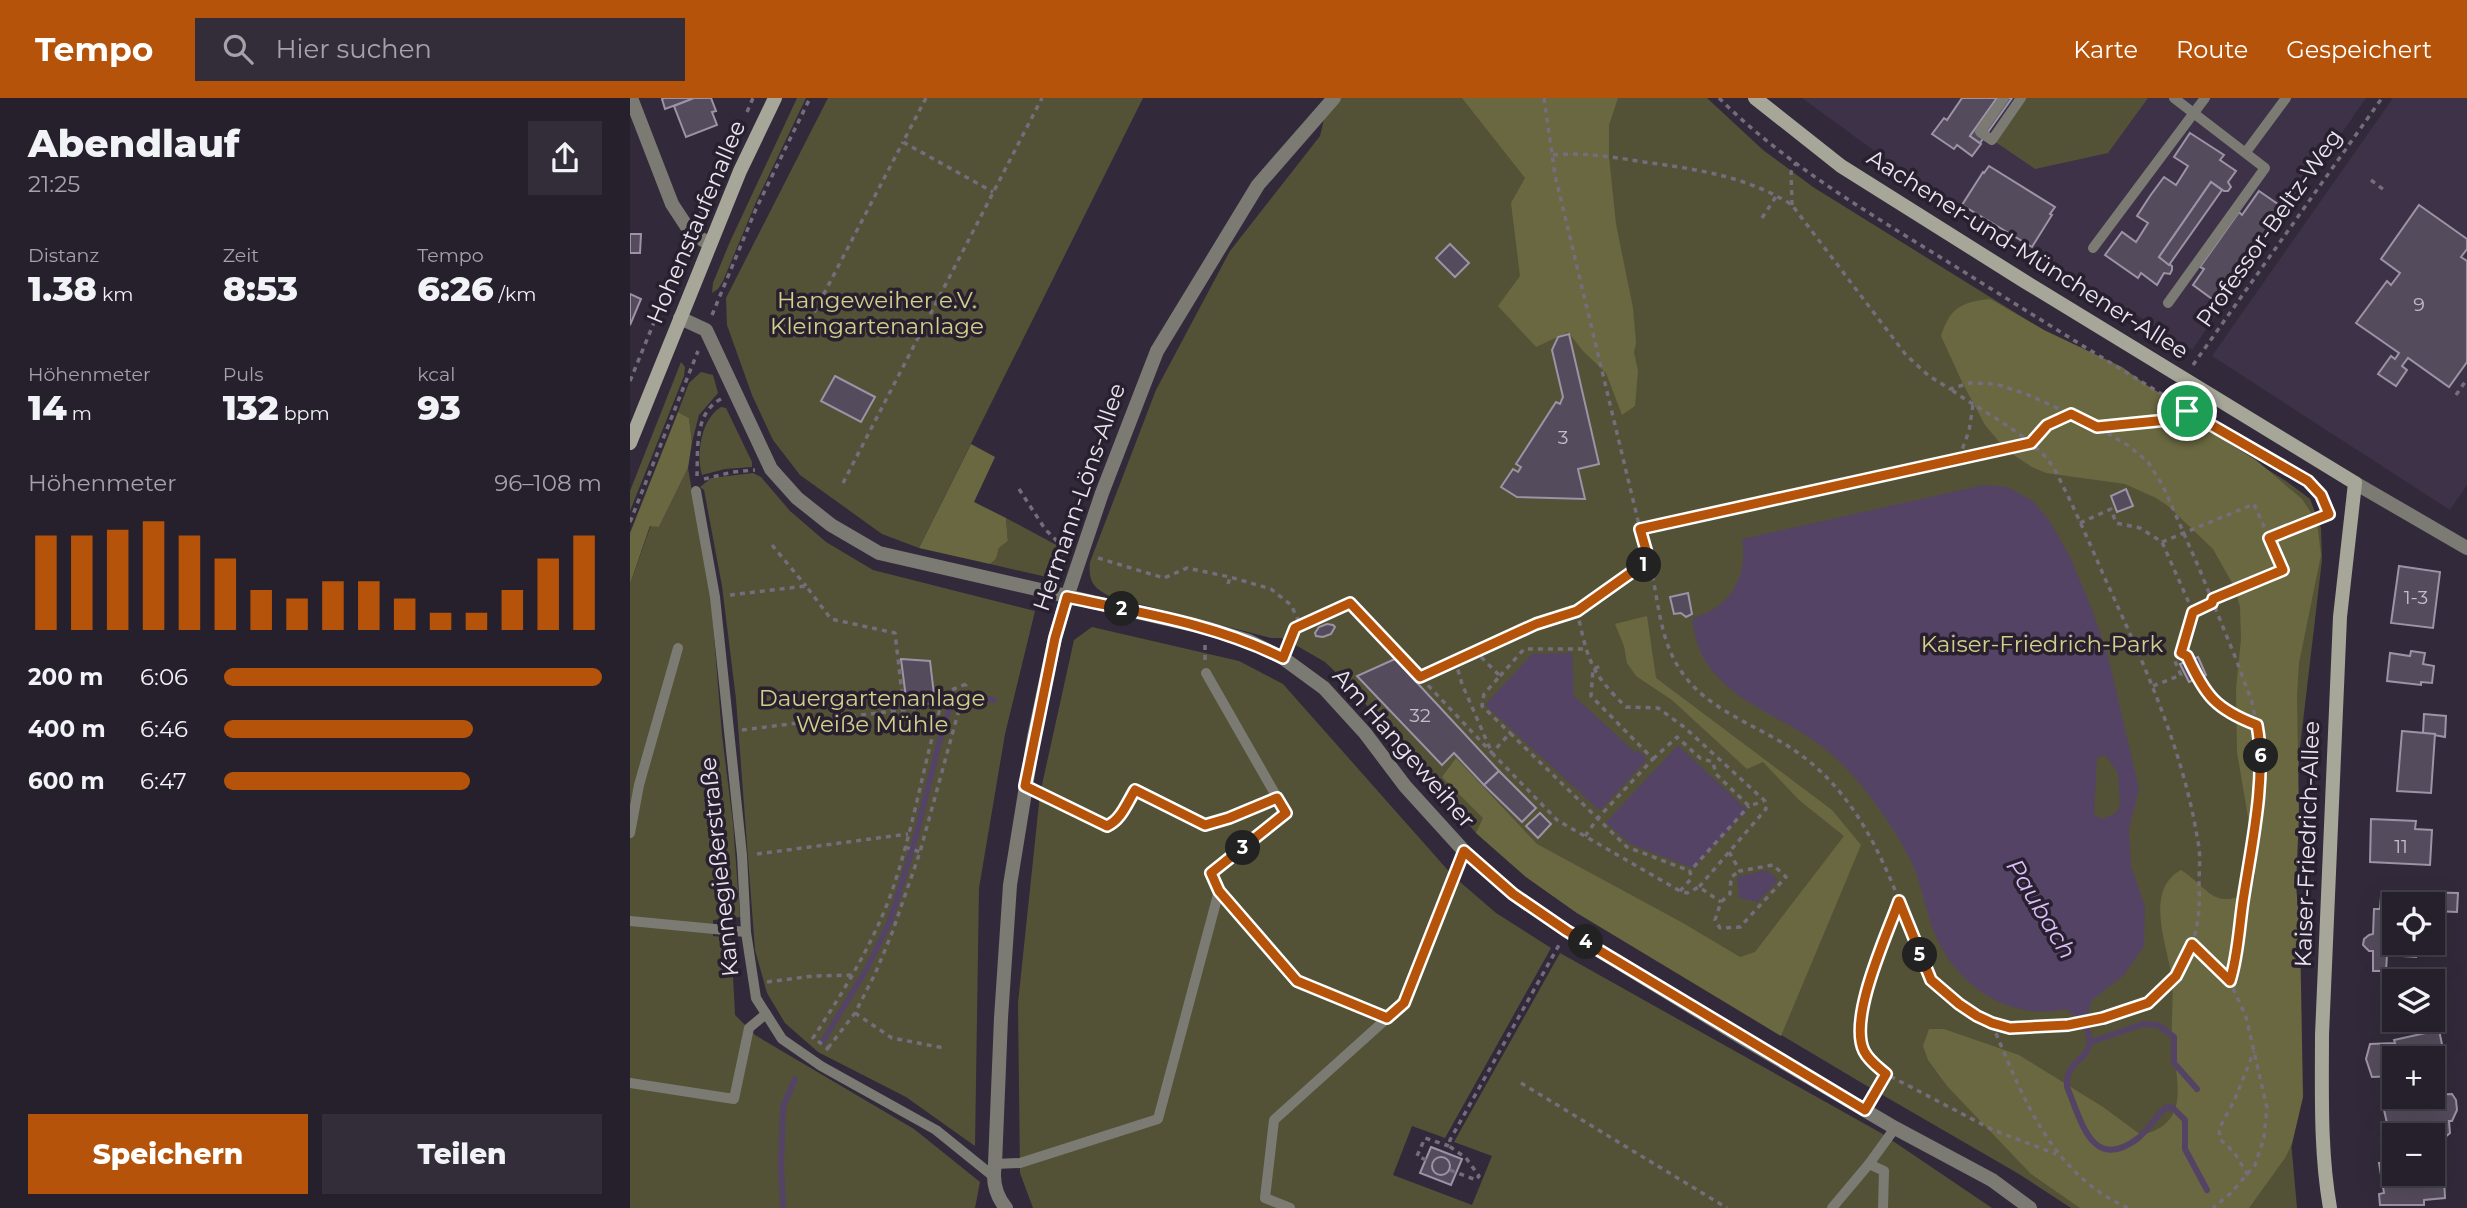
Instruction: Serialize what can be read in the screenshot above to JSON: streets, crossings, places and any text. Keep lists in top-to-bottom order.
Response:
{
  "streets": {
    "street": [
      "Hohenstaufenallee",
      "Aachener-und-Münchener-Allee",
      "Hermann-Löns-Allee",
      "Am Hangeweiher",
      "Kaiser-Friedrich-Allee",
      "Kannegießerstraße"
    ],
    "path": ["Professor-Beltz-Weg"]
  },
  "crossings": [
    ["Professor-Beltz-Weg", "Aachener-und-Münchener-Allee"],
    ["Aachener-und-Münchener-Allee", "Kaiser-Friedrich-Allee"],
    ["Hermann-Löns-Allee", "Am Hangeweiher"],
    ["Hermann-Löns-Allee", "Kannegießerstraße"]
  ],
  "water": ["Paubach"],
  "parks": ["Hangeweiher e.V. Kleingartenanlage", "Kaiser-Friedrich-Park", "Dauergartenanlage Weiße Mühle"],
  "house_numbers": [
    "9",
    "3",
    "1-3",
    "32",
    "11"
  ],
  "page": {
    "header": "Tempo",
    "search": "Hier suchen",
    "nav": ["Karte", "Route", "Gespeichert"],
    "heading": ["Abendlauf", "21:25"],
    "stats": [
      ["Distanz", "1.38 km"],
      ["Zeit", "8:53"],
      ["Tempo", "6:26 /km"],
      ["Höhenmeter", "14 m"],
      ["Puls", "132 bpm"],
      ["kcal", "93"]
    ],
    "chart": ["Höhenmeter", "96–108 m"],
    "pins": [
      "1",
      "2",
      "6",
      "3",
      "4",
      "5"
    ],
    "list": [
      {
        "name": "200 m",
        "note": "6:06"
      },
      {
        "name": "400 m",
        "note": "6:46"
      },
      {
        "name": "600 m",
        "note": "6:47"
      }
    ],
    "map_buttons": ["+", "−"],
    "buttons": ["Speichern", "Teilen"]
  }
}
